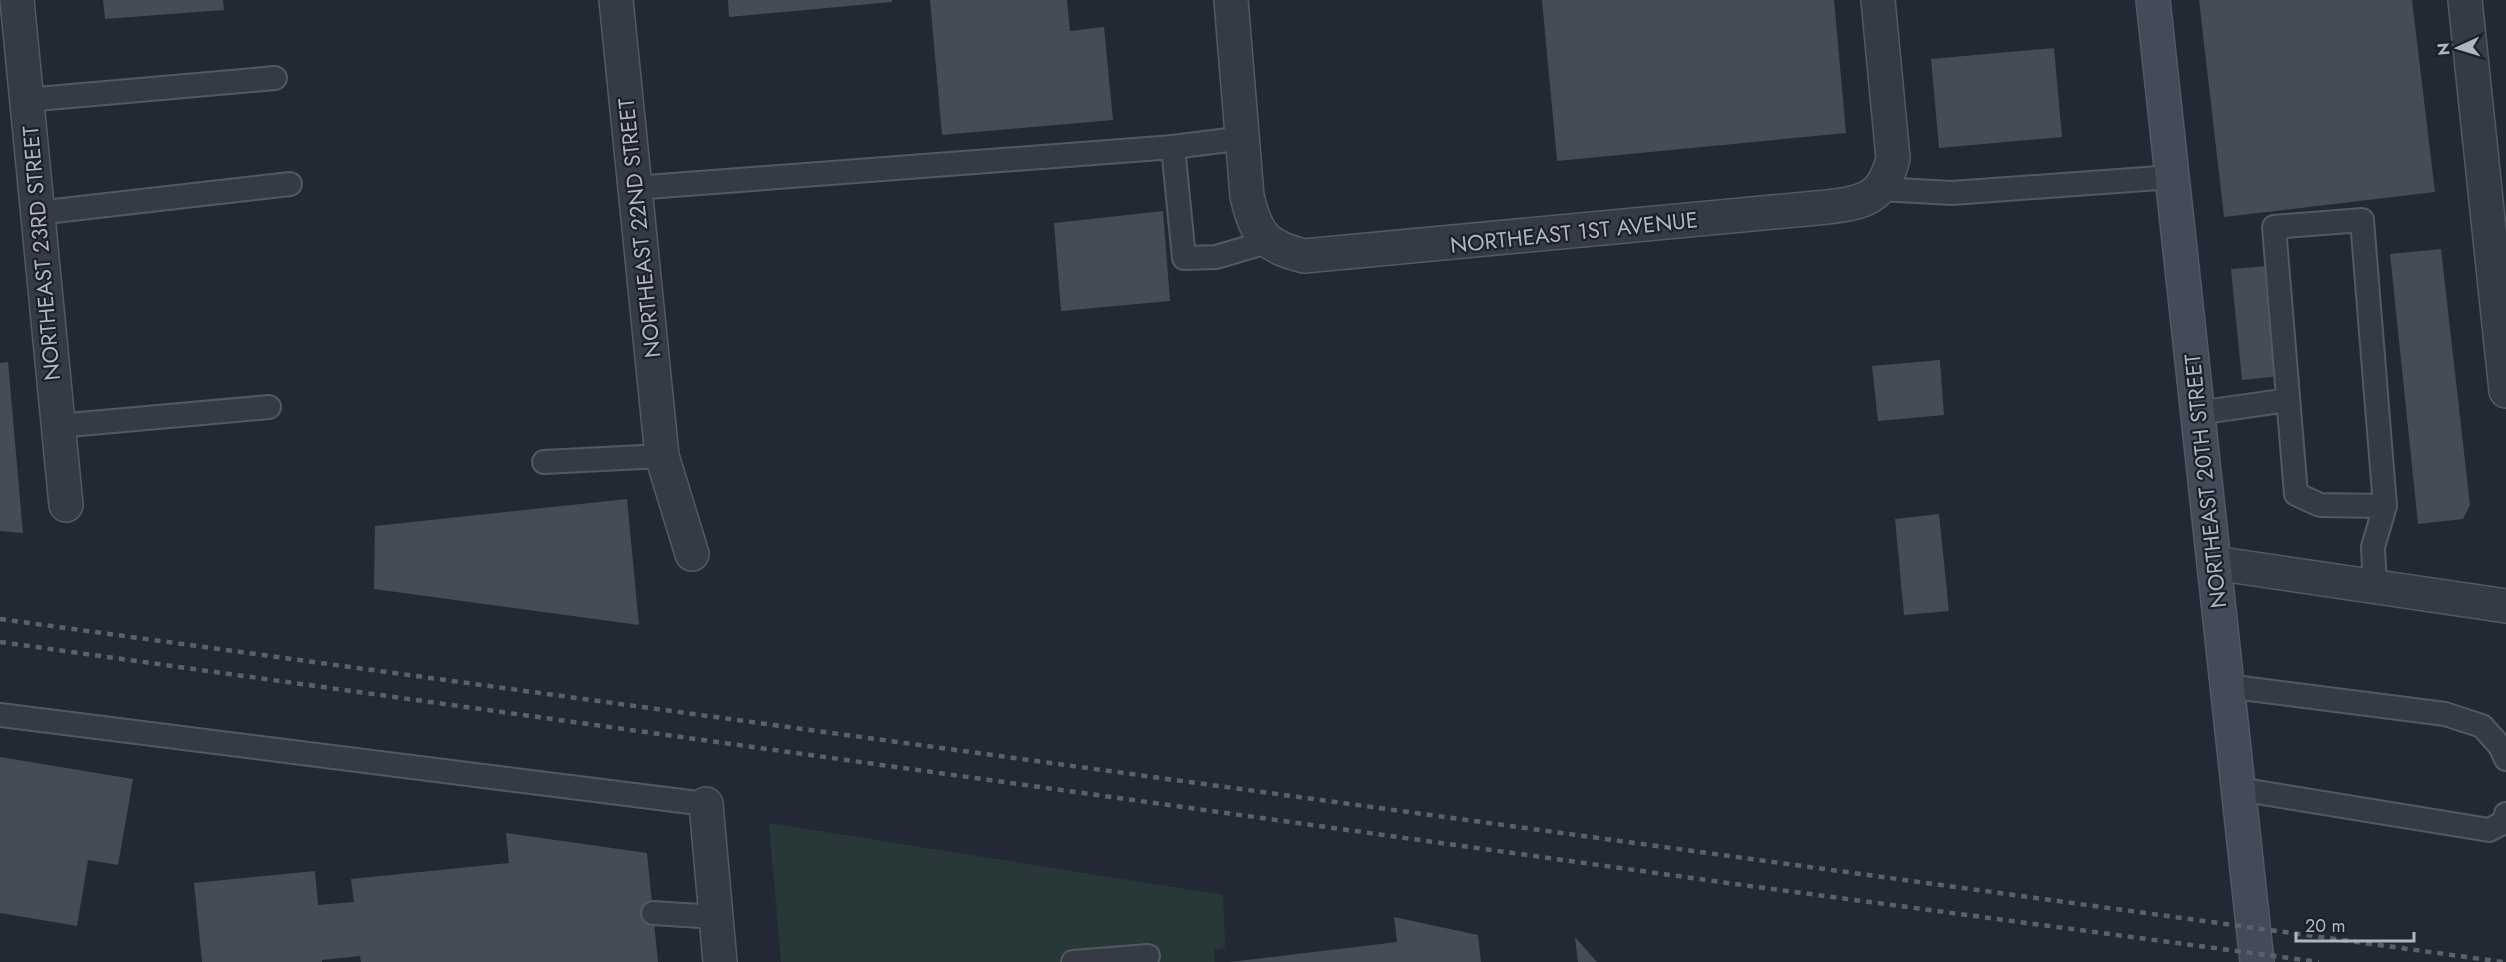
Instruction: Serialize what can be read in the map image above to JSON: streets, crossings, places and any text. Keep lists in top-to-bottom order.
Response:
{
  "streets": {
    "main road": ["NORTHEAST 20TH STREET"],
    "street": ["NORTHEAST 22ND STREET", "NORTHEAST 1ST AVENUE", "NORTHEAST 23RD STREET"]
  },
  "scale_bar": "20 m",
  "north": "left"
}
